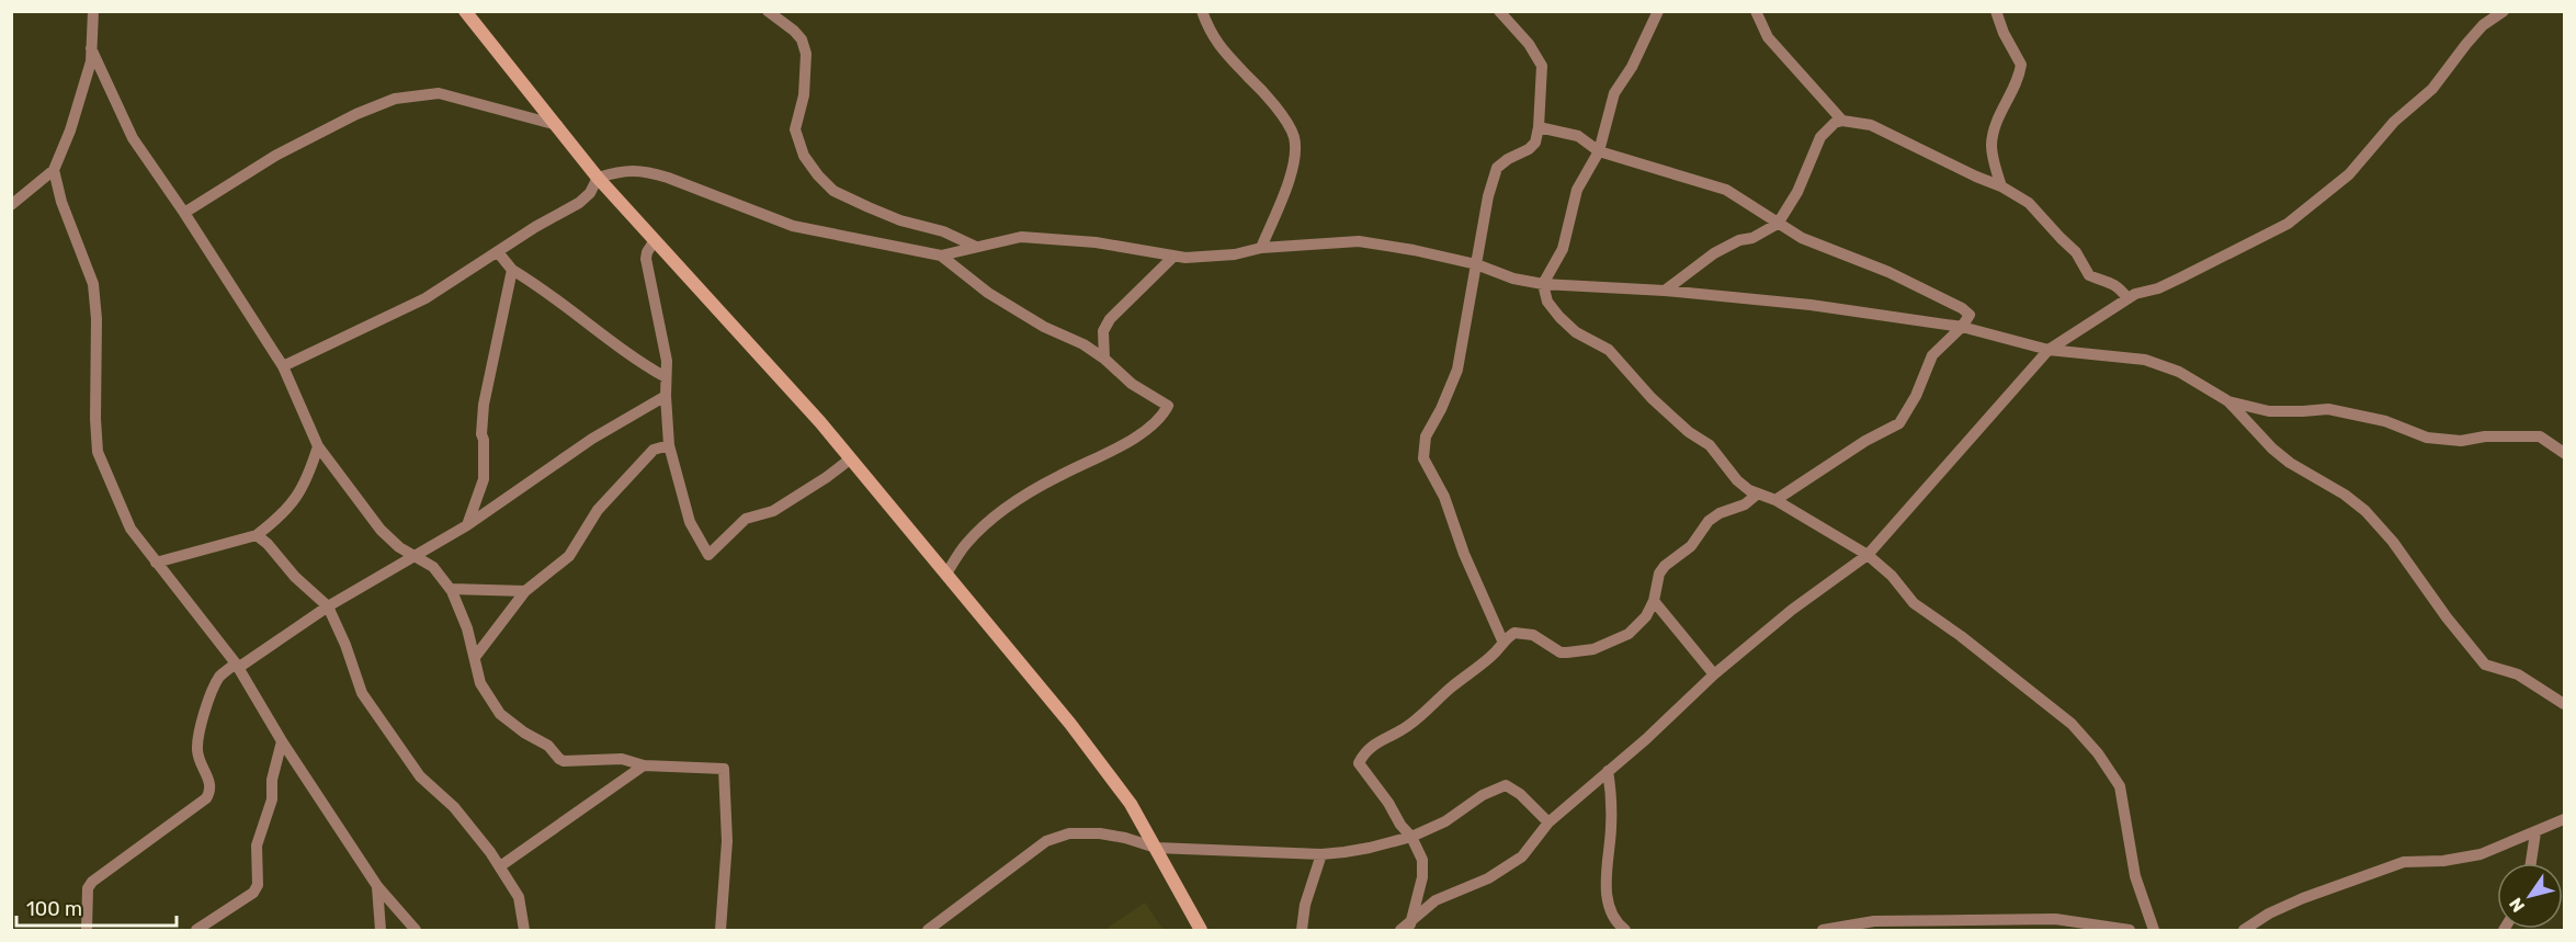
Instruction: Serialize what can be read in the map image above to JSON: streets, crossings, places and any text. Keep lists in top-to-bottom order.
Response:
{
  "scale_bar": "100 m",
  "north": "bottom left"
}
